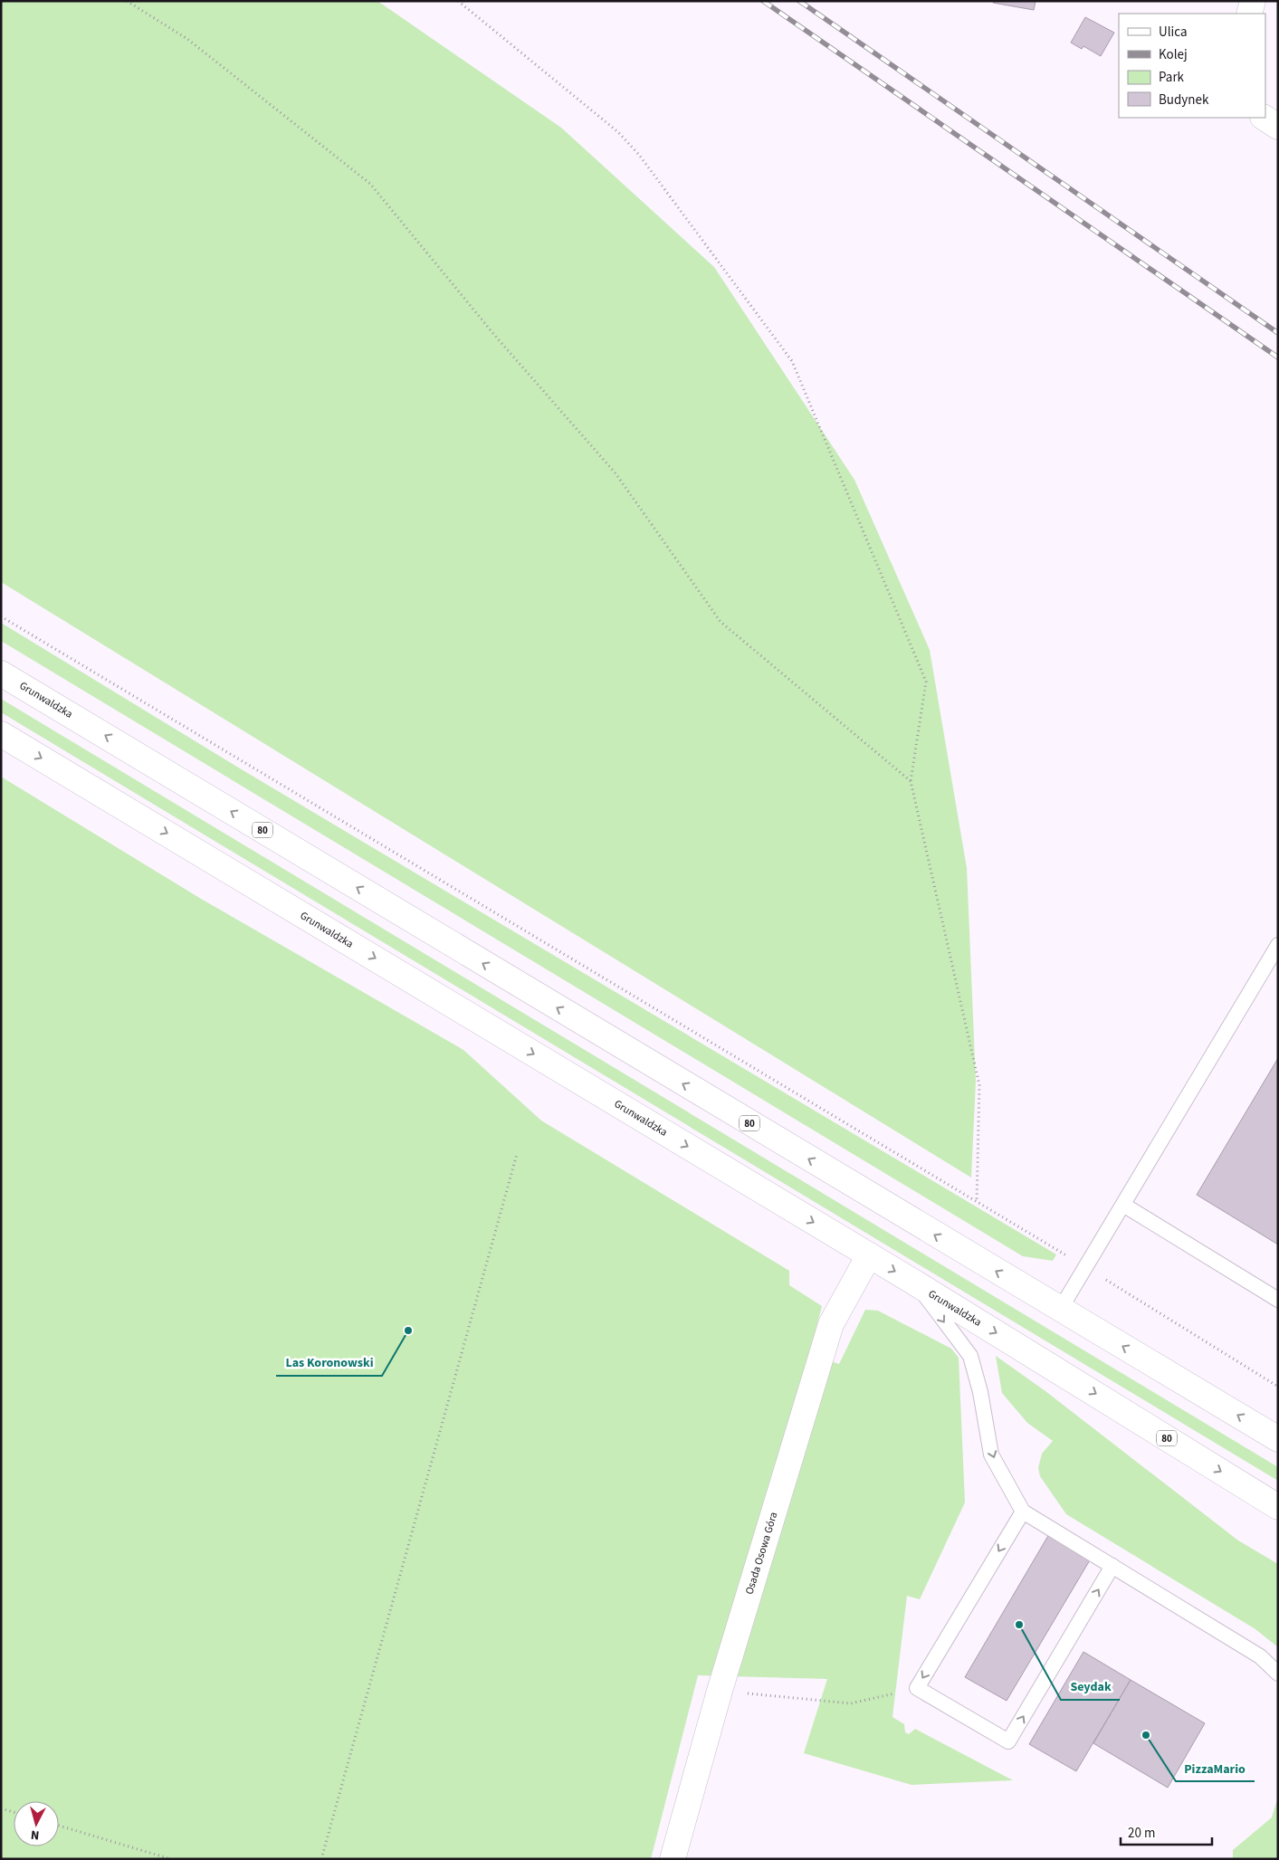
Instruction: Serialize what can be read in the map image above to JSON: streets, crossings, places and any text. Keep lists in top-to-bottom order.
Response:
{
  "streets": {
    "main road": ["Grunwaldzka", "80", "Osada Osowa Góra"]
  },
  "crossings": [
    ["Grunwaldzka", "Osada Osowa Góra"]
  ],
  "places": ["Las Koronowski", "Seydak", "PizzaMario"],
  "legend": [
    "Ulica",
    "Kolej",
    "Park",
    "Budynek"
  ],
  "scale_bar": "20 m",
  "north": "bottom"
}
